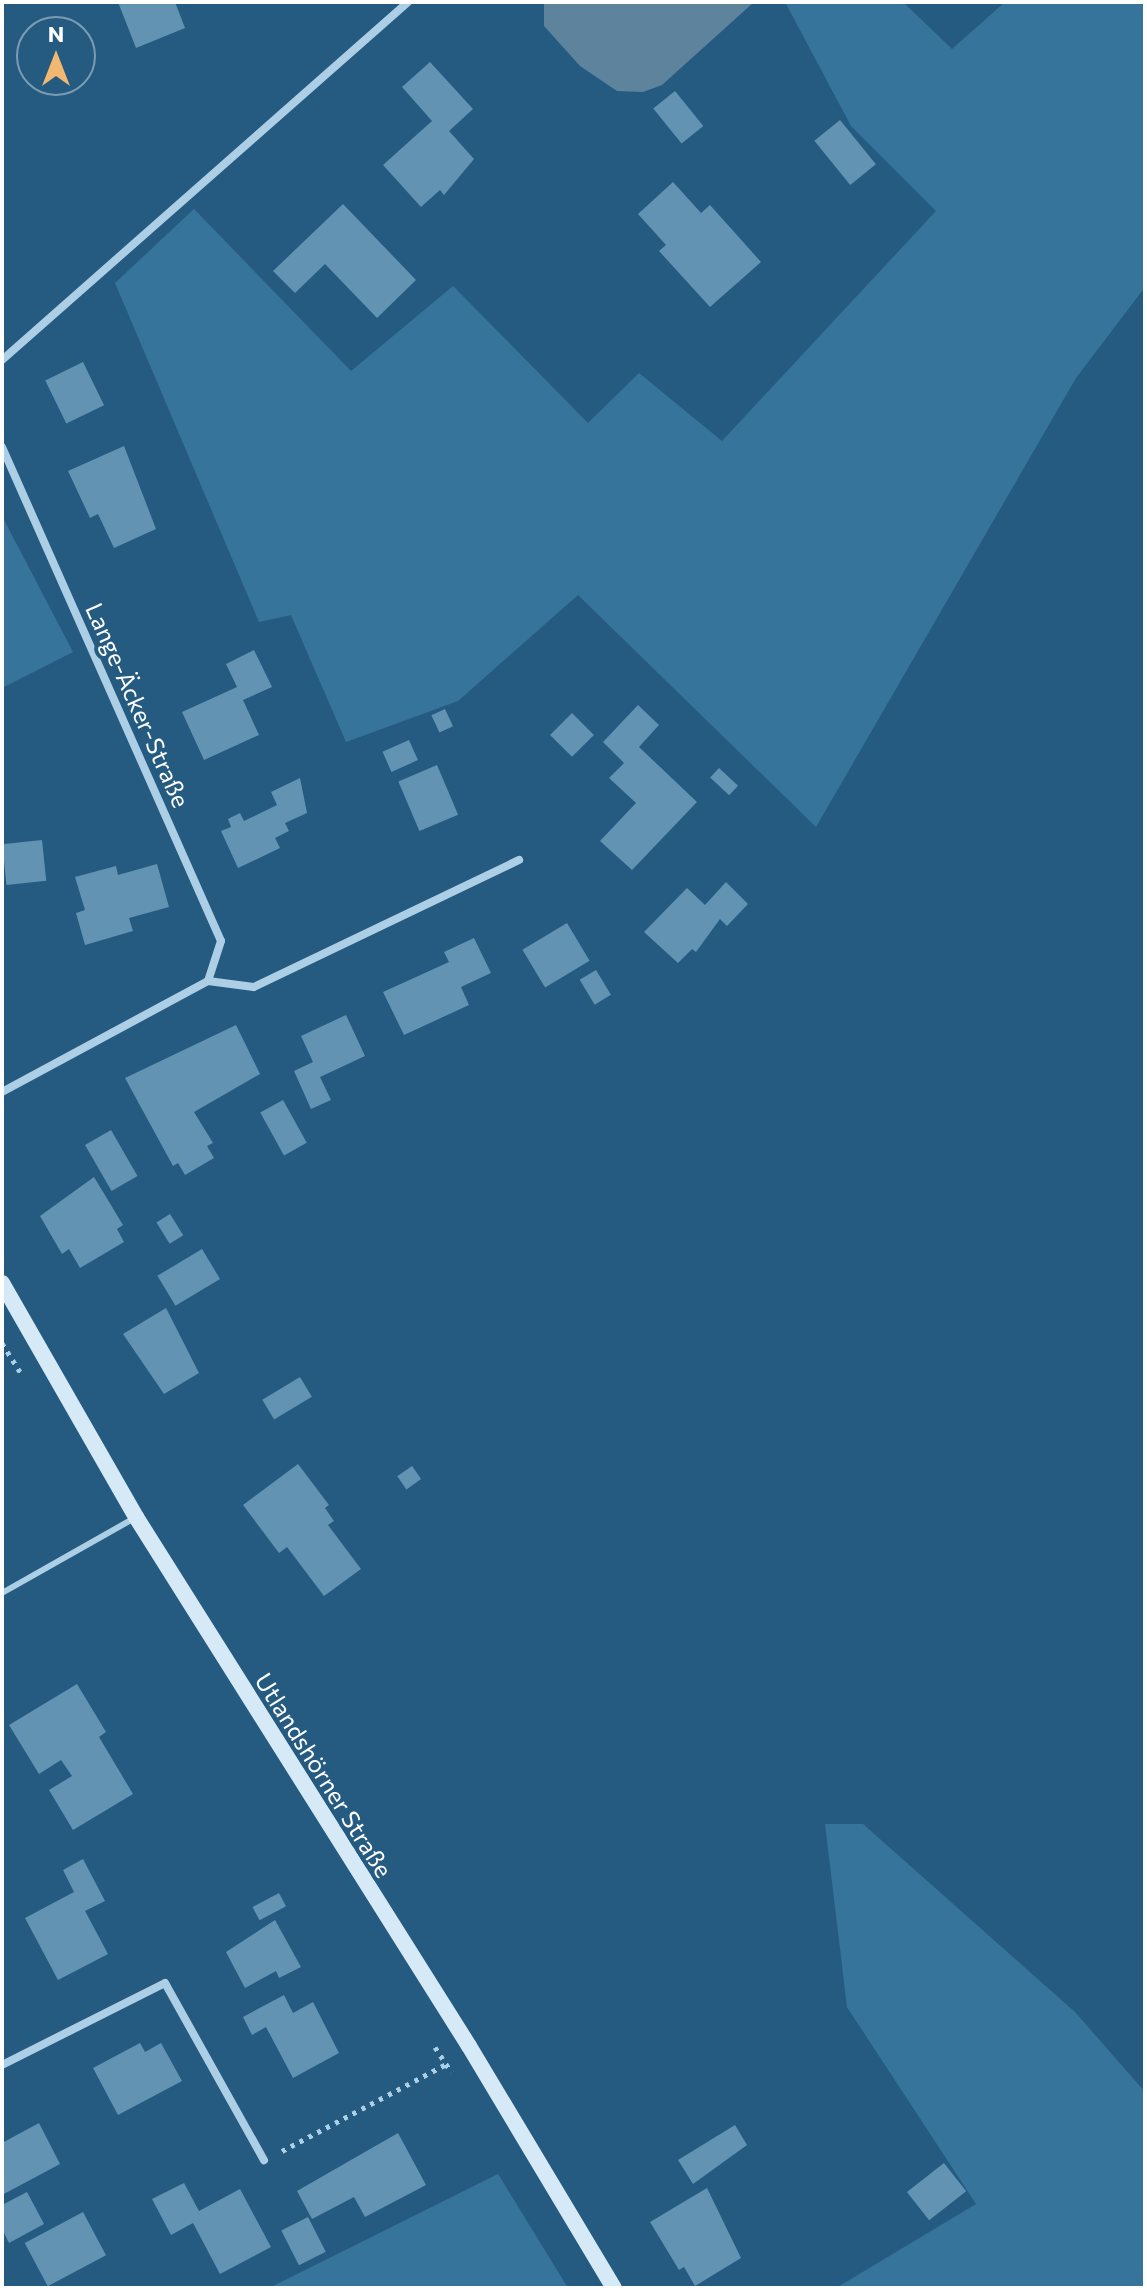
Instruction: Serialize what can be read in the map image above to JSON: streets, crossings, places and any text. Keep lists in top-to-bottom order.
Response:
{
  "streets": {
    "street": ["Lange-Äcker-Straße", "Utlandshörner Straße"]
  },
  "north": "top"
}
